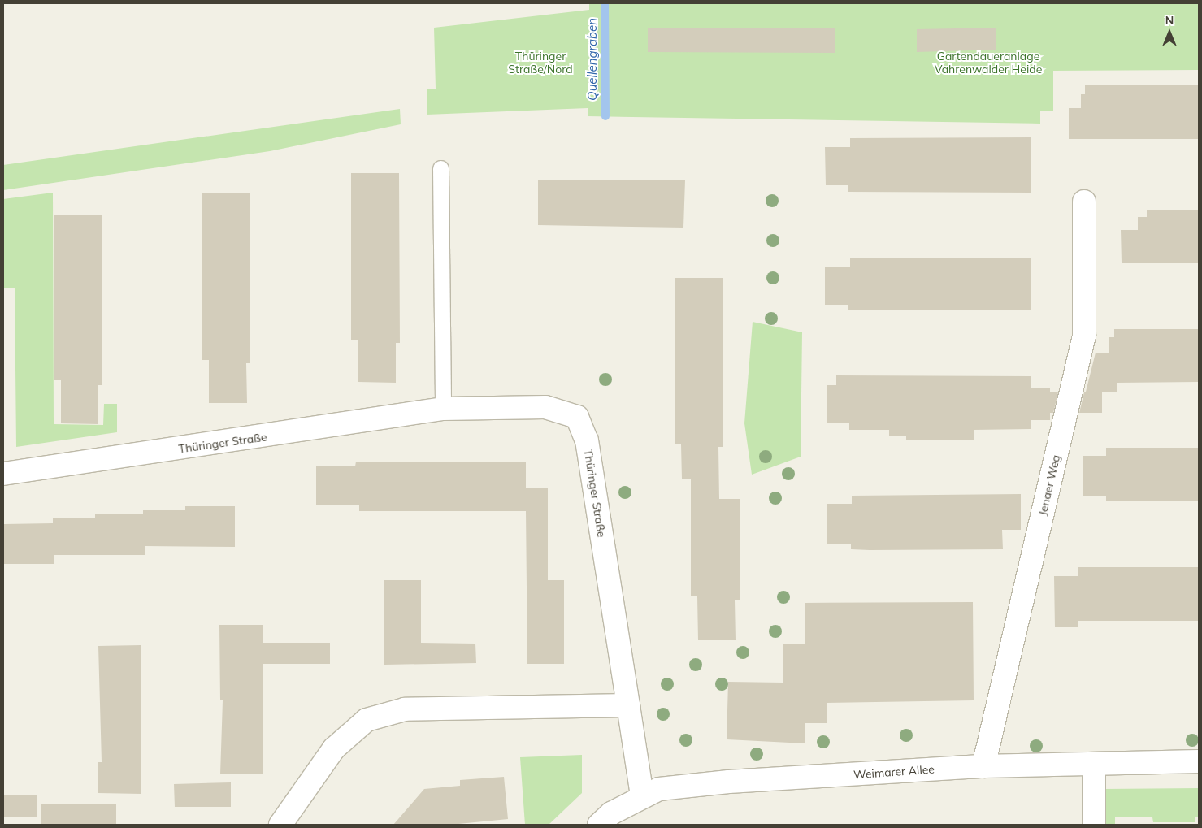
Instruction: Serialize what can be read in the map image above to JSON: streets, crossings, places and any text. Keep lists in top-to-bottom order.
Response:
{
  "streets": {
    "street": ["Thüringer Straße", "Jenaer Weg", "Weimarer Allee"]
  },
  "crossings": [
    ["Thüringer Straße", "Weimarer Allee"],
    ["Jenaer Weg", "Weimarer Allee"]
  ],
  "water": ["Quellengraben"],
  "parks": ["Thüringer Straße/Nord", "Gartendaueranlage Vahrenwalder Heide"],
  "north": "top"
}
